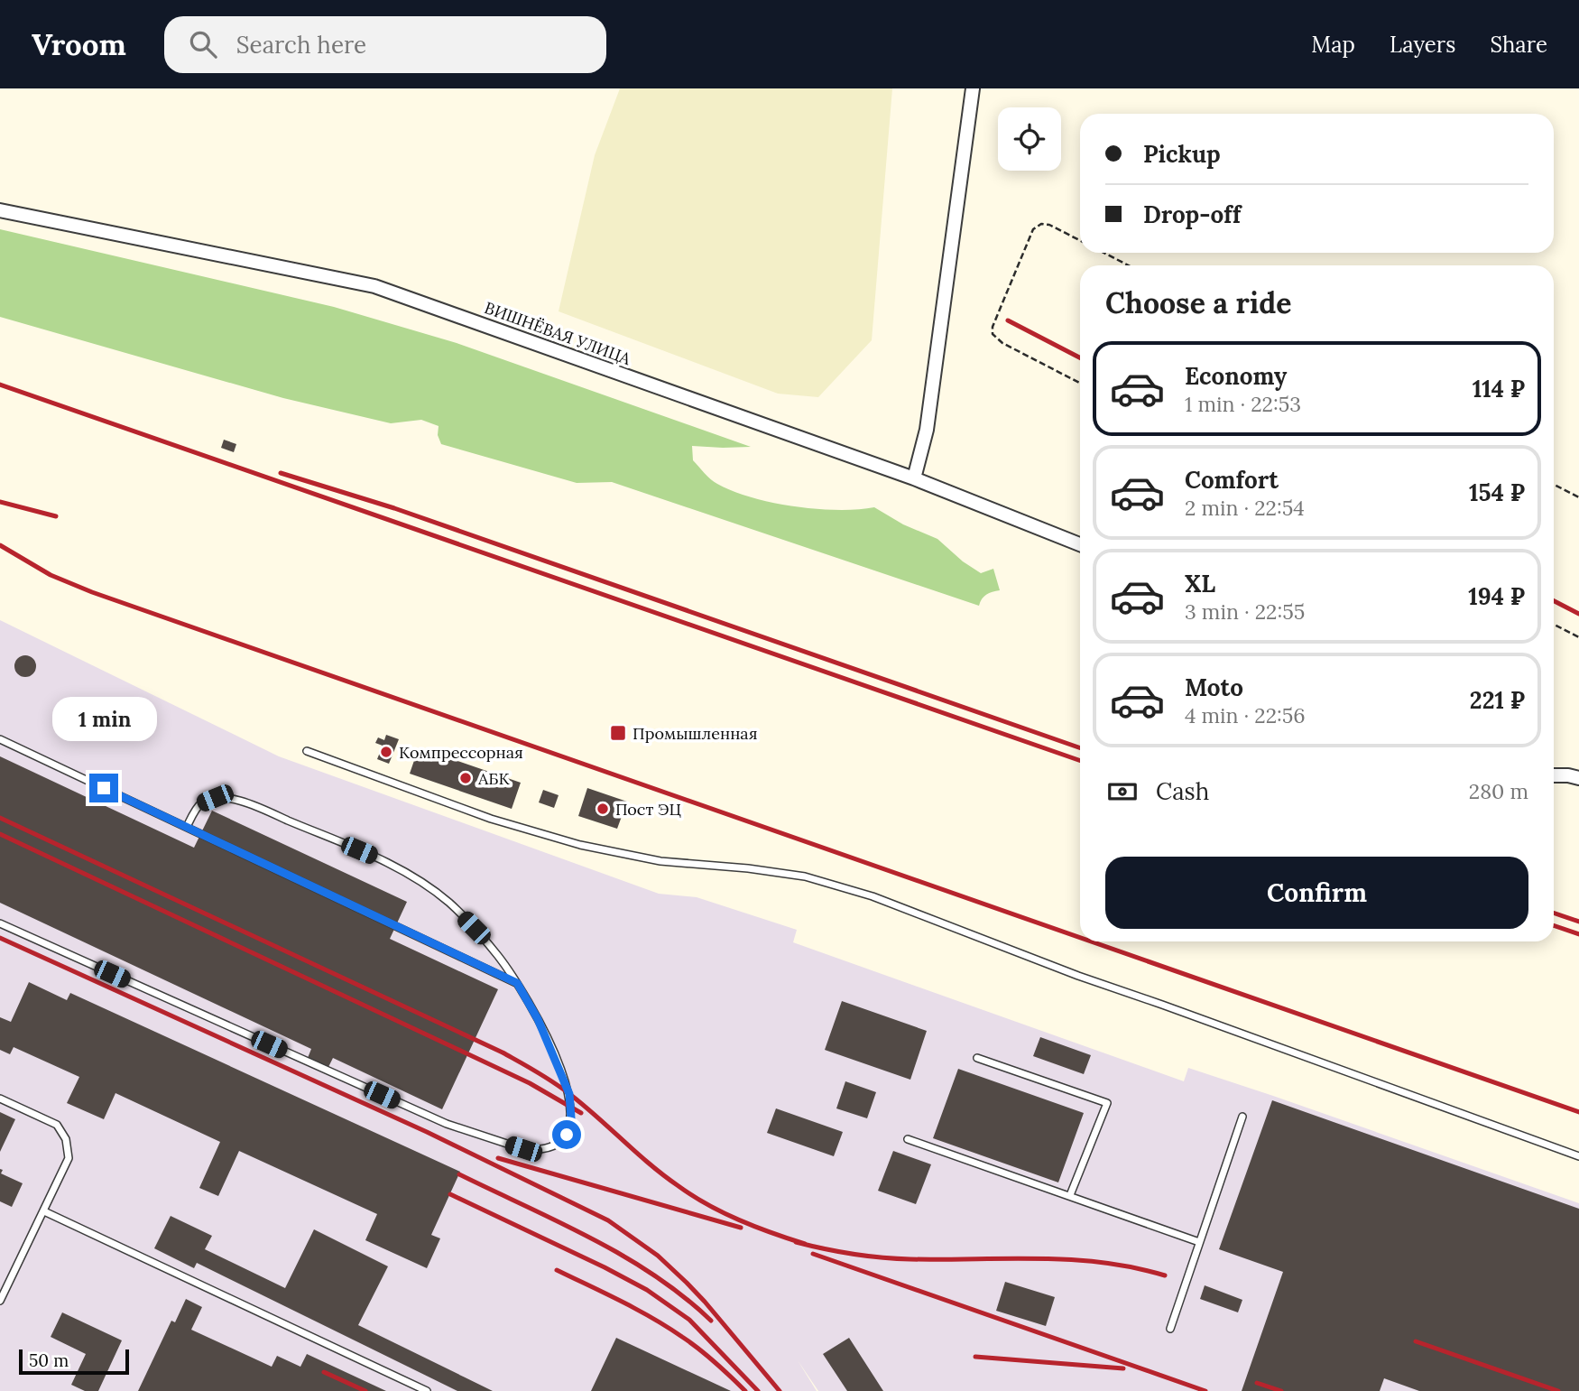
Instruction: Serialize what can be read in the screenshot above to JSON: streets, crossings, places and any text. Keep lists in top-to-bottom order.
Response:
{
  "streets": {
    "street": ["ВИШНЁВАЯ УЛИЦА"]
  },
  "places": {
    "transit": ["Промышленная"],
    "other": ["Компрессорная", "АБК", "Пост ЭЦ"]
  },
  "scale_bar": "50 m",
  "page": {
    "header": "Vroom",
    "search": "Search here",
    "nav": ["Map", "Layers", "Share"],
    "banner": ["Pickup", "Drop-off"],
    "heading": "Choose a ride",
    "list": [
      {
        "name": "Economy",
        "note": "1 min · 22:53",
        "value": "114 ₽"
      },
      {
        "name": "Comfort",
        "note": "2 min · 22:54",
        "value": "154 ₽"
      },
      {
        "name": "XL",
        "note": "3 min · 22:55",
        "value": "194 ₽"
      },
      {
        "name": "Moto",
        "note": "4 min · 22:56",
        "value": "221 ₽"
      }
    ],
    "bubble": "1 min",
    "pay": ["Cash", "280 m"],
    "buttons": "Confirm",
    "scale": "50 m"
  }
}
